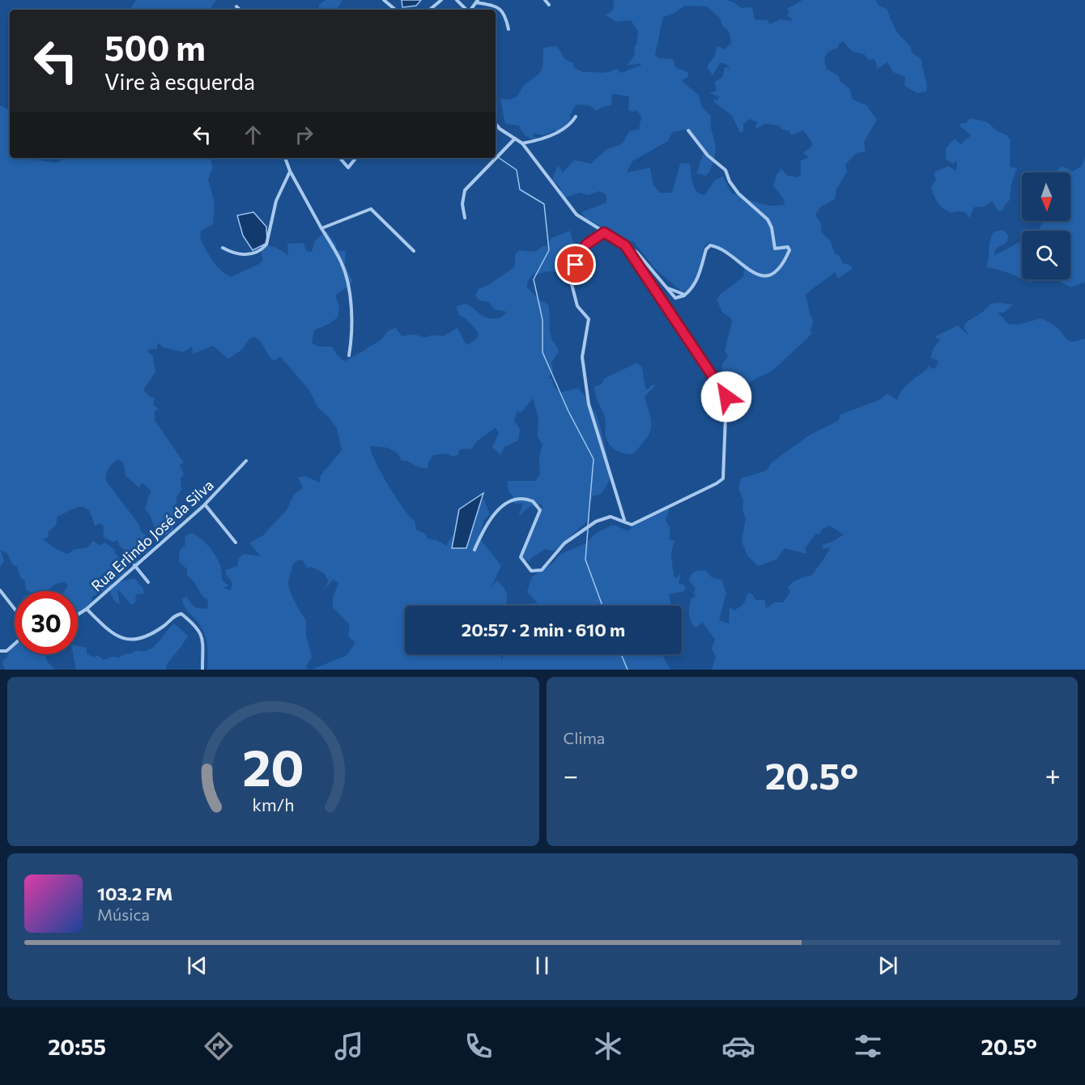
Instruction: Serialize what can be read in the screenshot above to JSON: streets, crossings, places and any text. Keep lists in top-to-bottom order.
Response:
{
  "streets": {
    "street": ["Rua Erlindo José da Silva"]
  },
  "north": "bottom",
  "page": {
    "turn": ["500 m", "Vire à esquerda"],
    "limit": "30",
    "trip": "20:57 · 2 min · 610 m",
    "tile": "Clima",
    "heat": ["−", "20.5°", "+"],
    "song": ["103.2 FM", "Música"],
    "tabs": ["20:55", "20.5°"],
    "gauge": ["20", "km/h"]
  }
}
